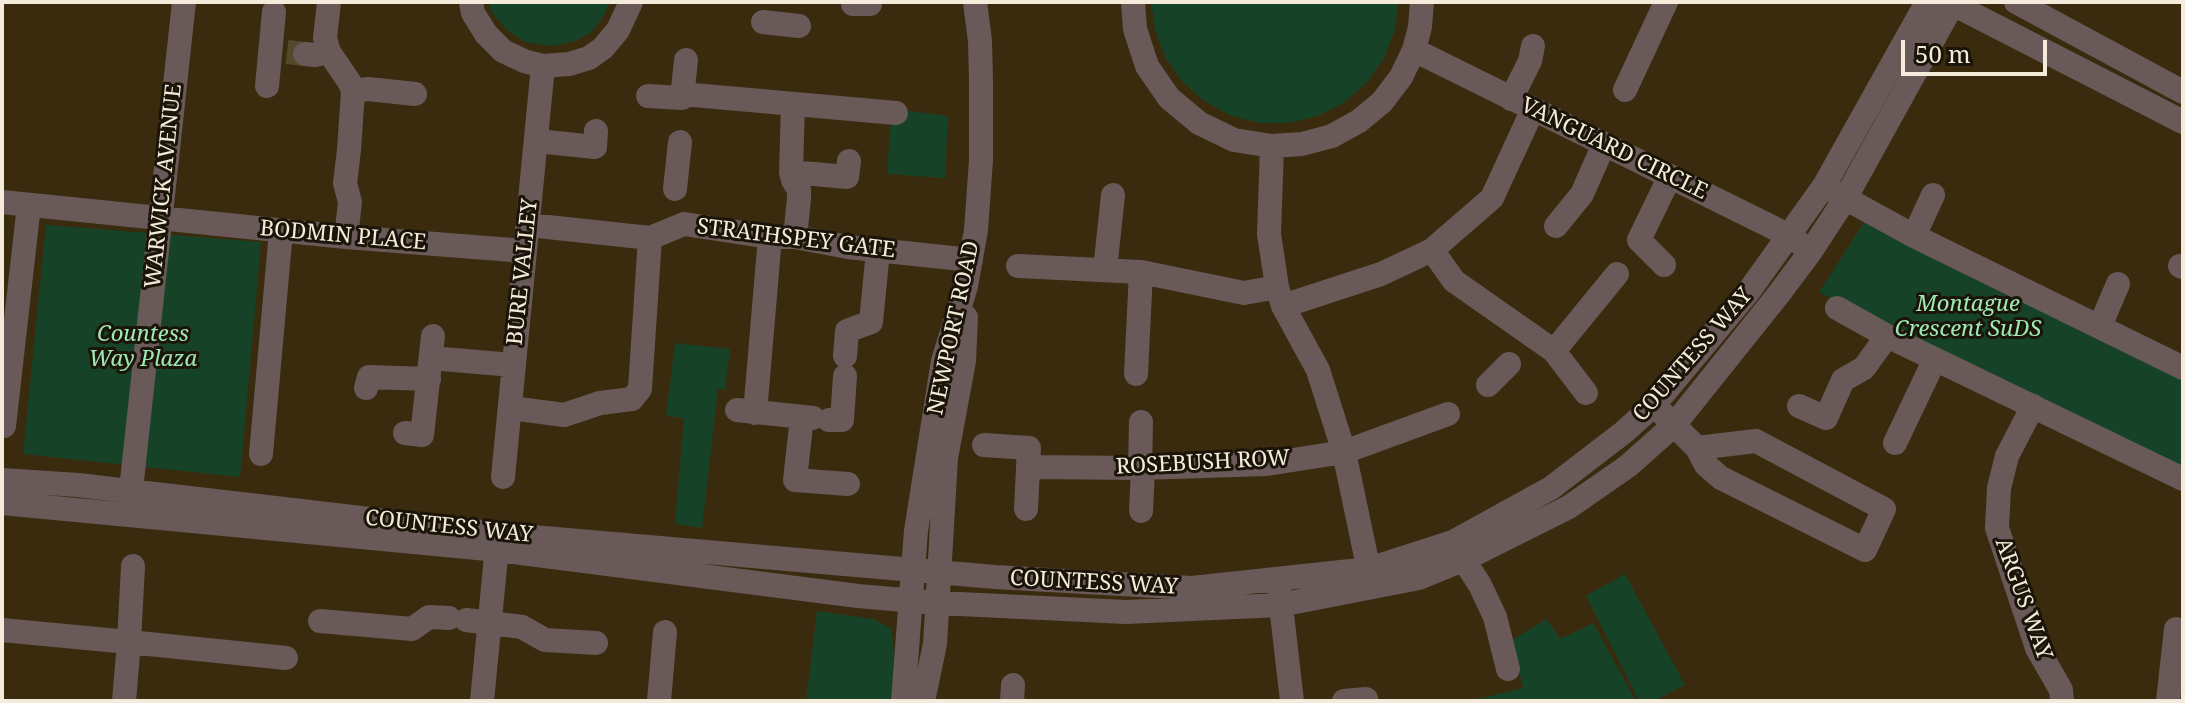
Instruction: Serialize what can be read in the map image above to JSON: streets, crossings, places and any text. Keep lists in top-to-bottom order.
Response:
{
  "streets": {
    "street": [
      "VANGUARD CIRCLE",
      "WARWICK AVENUE",
      "BODMIN PLACE",
      "STRATHSPEY GATE",
      "BURE VALLEY",
      "NEWPORT ROAD",
      "COUNTESS WAY",
      "ROSEBUSH ROW",
      "ARGUS WAY"
    ]
  },
  "crossings": [
    ["VANGUARD CIRCLE", "COUNTESS WAY"],
    ["WARWICK AVENUE", "BODMIN PLACE"],
    ["WARWICK AVENUE", "COUNTESS WAY"],
    ["BODMIN PLACE", "BURE VALLEY"],
    ["STRATHSPEY GATE", "NEWPORT ROAD"],
    ["NEWPORT ROAD", "COUNTESS WAY"]
  ],
  "parks": ["Montague Crescent SuDS", "Countess Way Plaza"],
  "scale_bar": "50 m"
}
